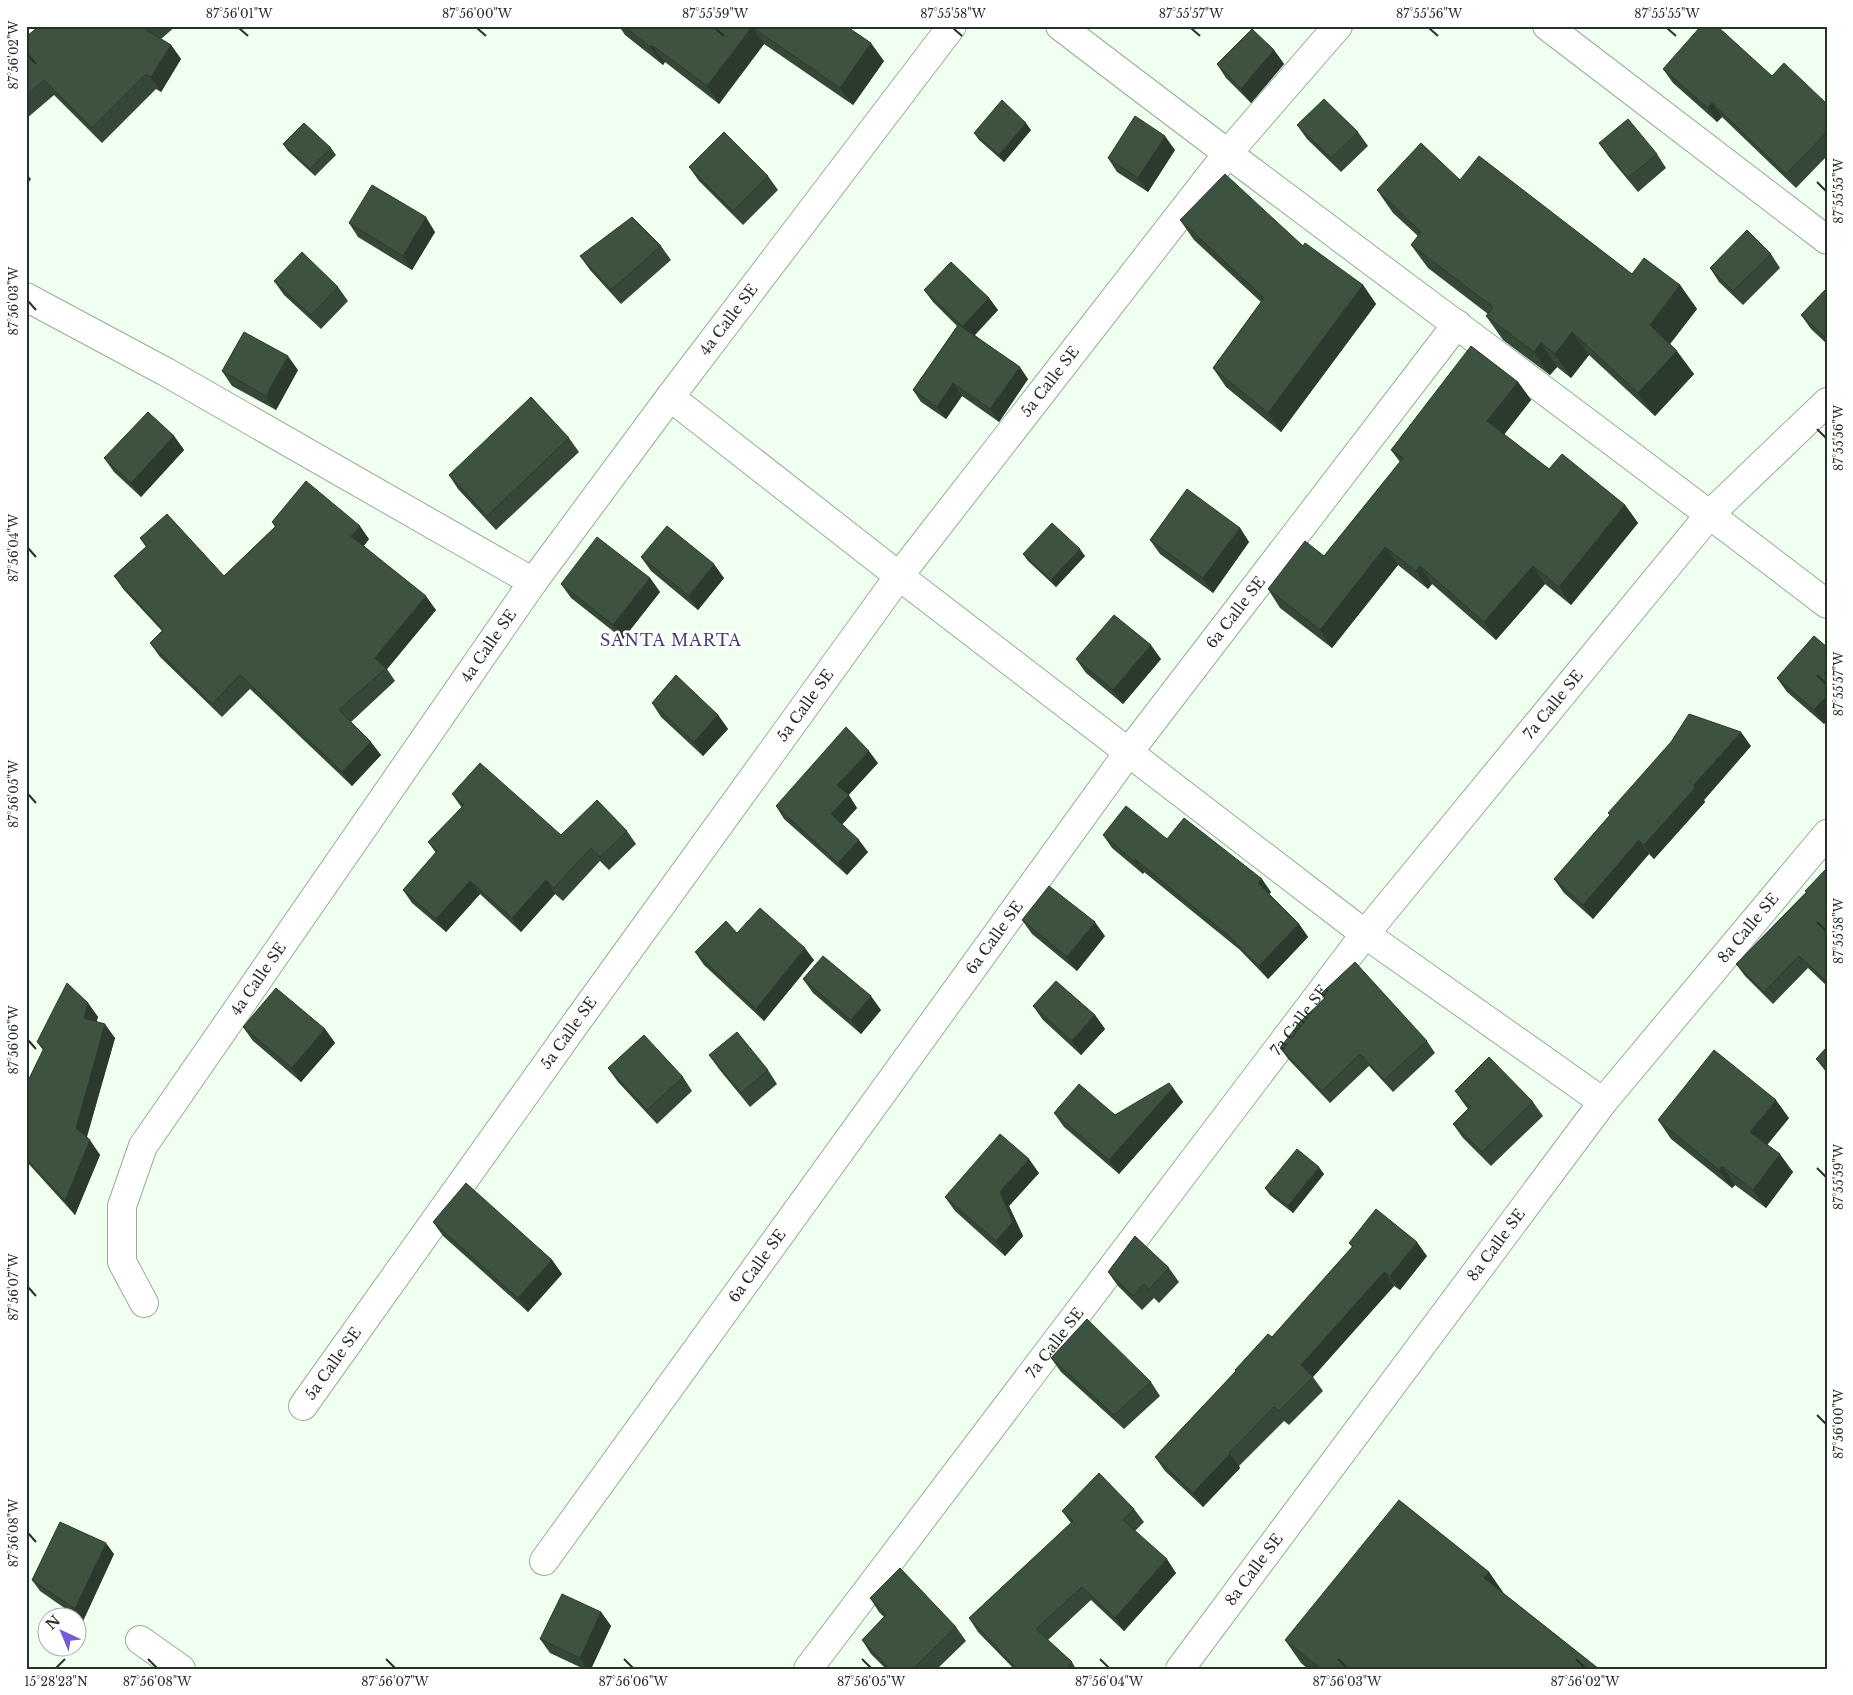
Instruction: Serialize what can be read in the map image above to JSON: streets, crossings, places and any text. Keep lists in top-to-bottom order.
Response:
{
  "streets": {
    "street": [
      "4a Calle SE",
      "5a Calle SE",
      "6a Calle SE",
      "7a Calle SE",
      "8a Calle SE"
    ]
  },
  "districts": ["SANTA MARTA"],
  "north": "top left",
  "coordinates": [
    "87°56'01\"W",
    "87°56'00\"W",
    "87°55'59\"W",
    "87°55'58\"W",
    "87°55'57\"W",
    "87°55'56\"W",
    "87°55'55\"W",
    "87°56'02\"W",
    "87°56'03\"W",
    "87°56'04\"W",
    "87°56'05\"W",
    "87°56'06\"W",
    "87°56'07\"W",
    "87°56'08\"W",
    "15°28'23\"N"
  ]
}
